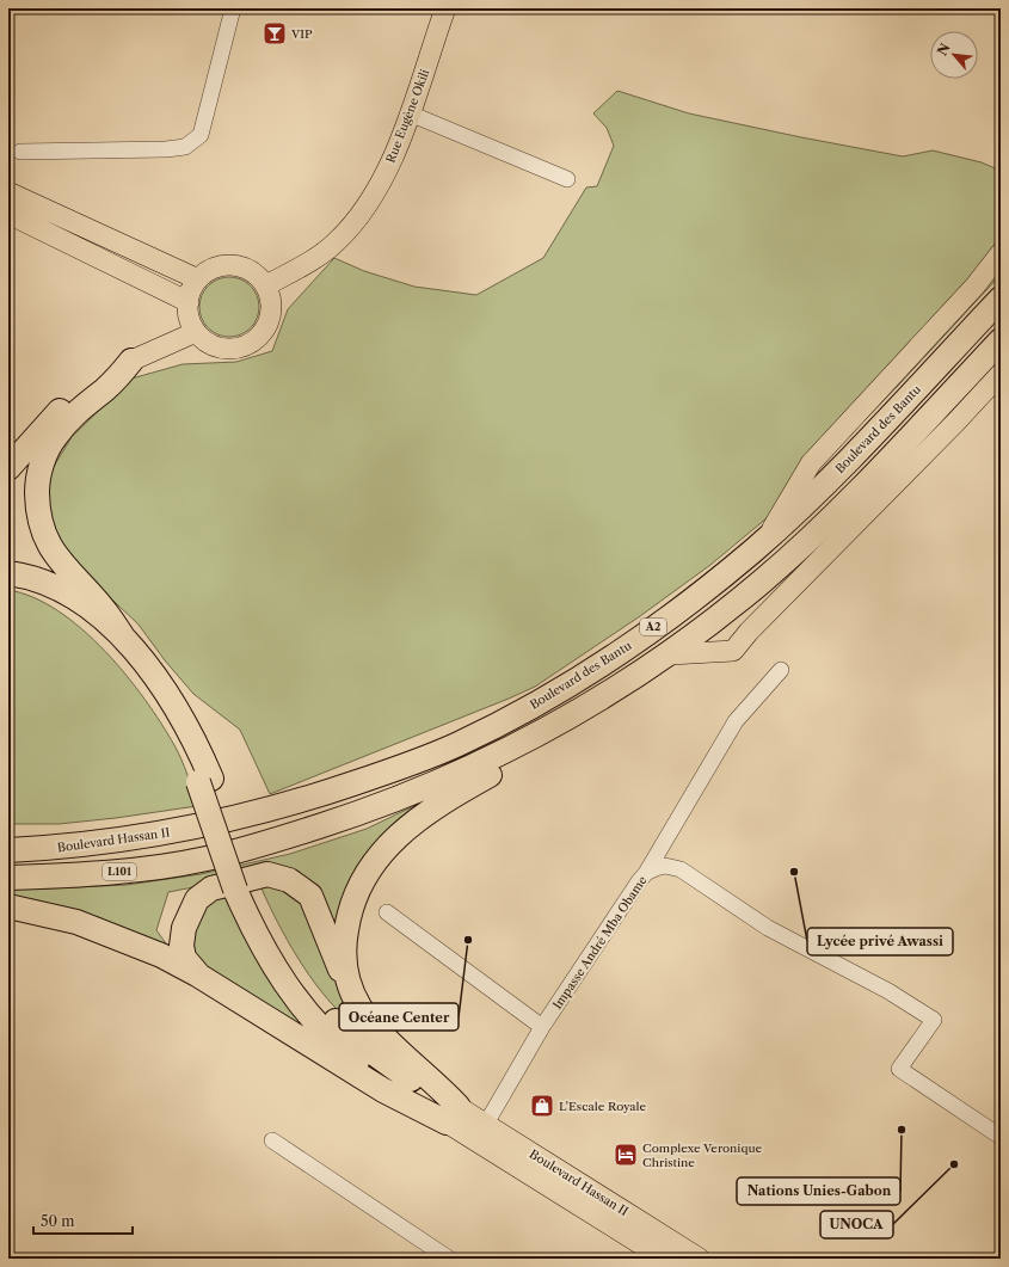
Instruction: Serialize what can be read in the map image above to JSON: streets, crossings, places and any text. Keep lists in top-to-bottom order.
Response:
{
  "streets": {
    "highway": [
      "Boulevard des Bantu",
      "A2",
      "Boulevard Hassan II",
      "L101"
    ],
    "main road": ["Rue Eugène Okili"],
    "street": ["Impasse André Mba Obame"]
  },
  "crossings": [
    ["Boulevard des Bantu", "Boulevard Hassan II"],
    ["A2", "L101"],
    ["Boulevard Hassan II", "Impasse André Mba Obame"]
  ],
  "places": {
    "bar": ["VIP"],
    "other": [
      "Lycée privé Awassi",
      "Océane Center",
      "Nations Unies-Gabon",
      "UNOCA"
    ],
    "shop": ["L'Escale Royale"],
    "hotel": ["Complexe Veronique Christine"]
  },
  "scale_bar": "50 m",
  "north": "top left"
}
